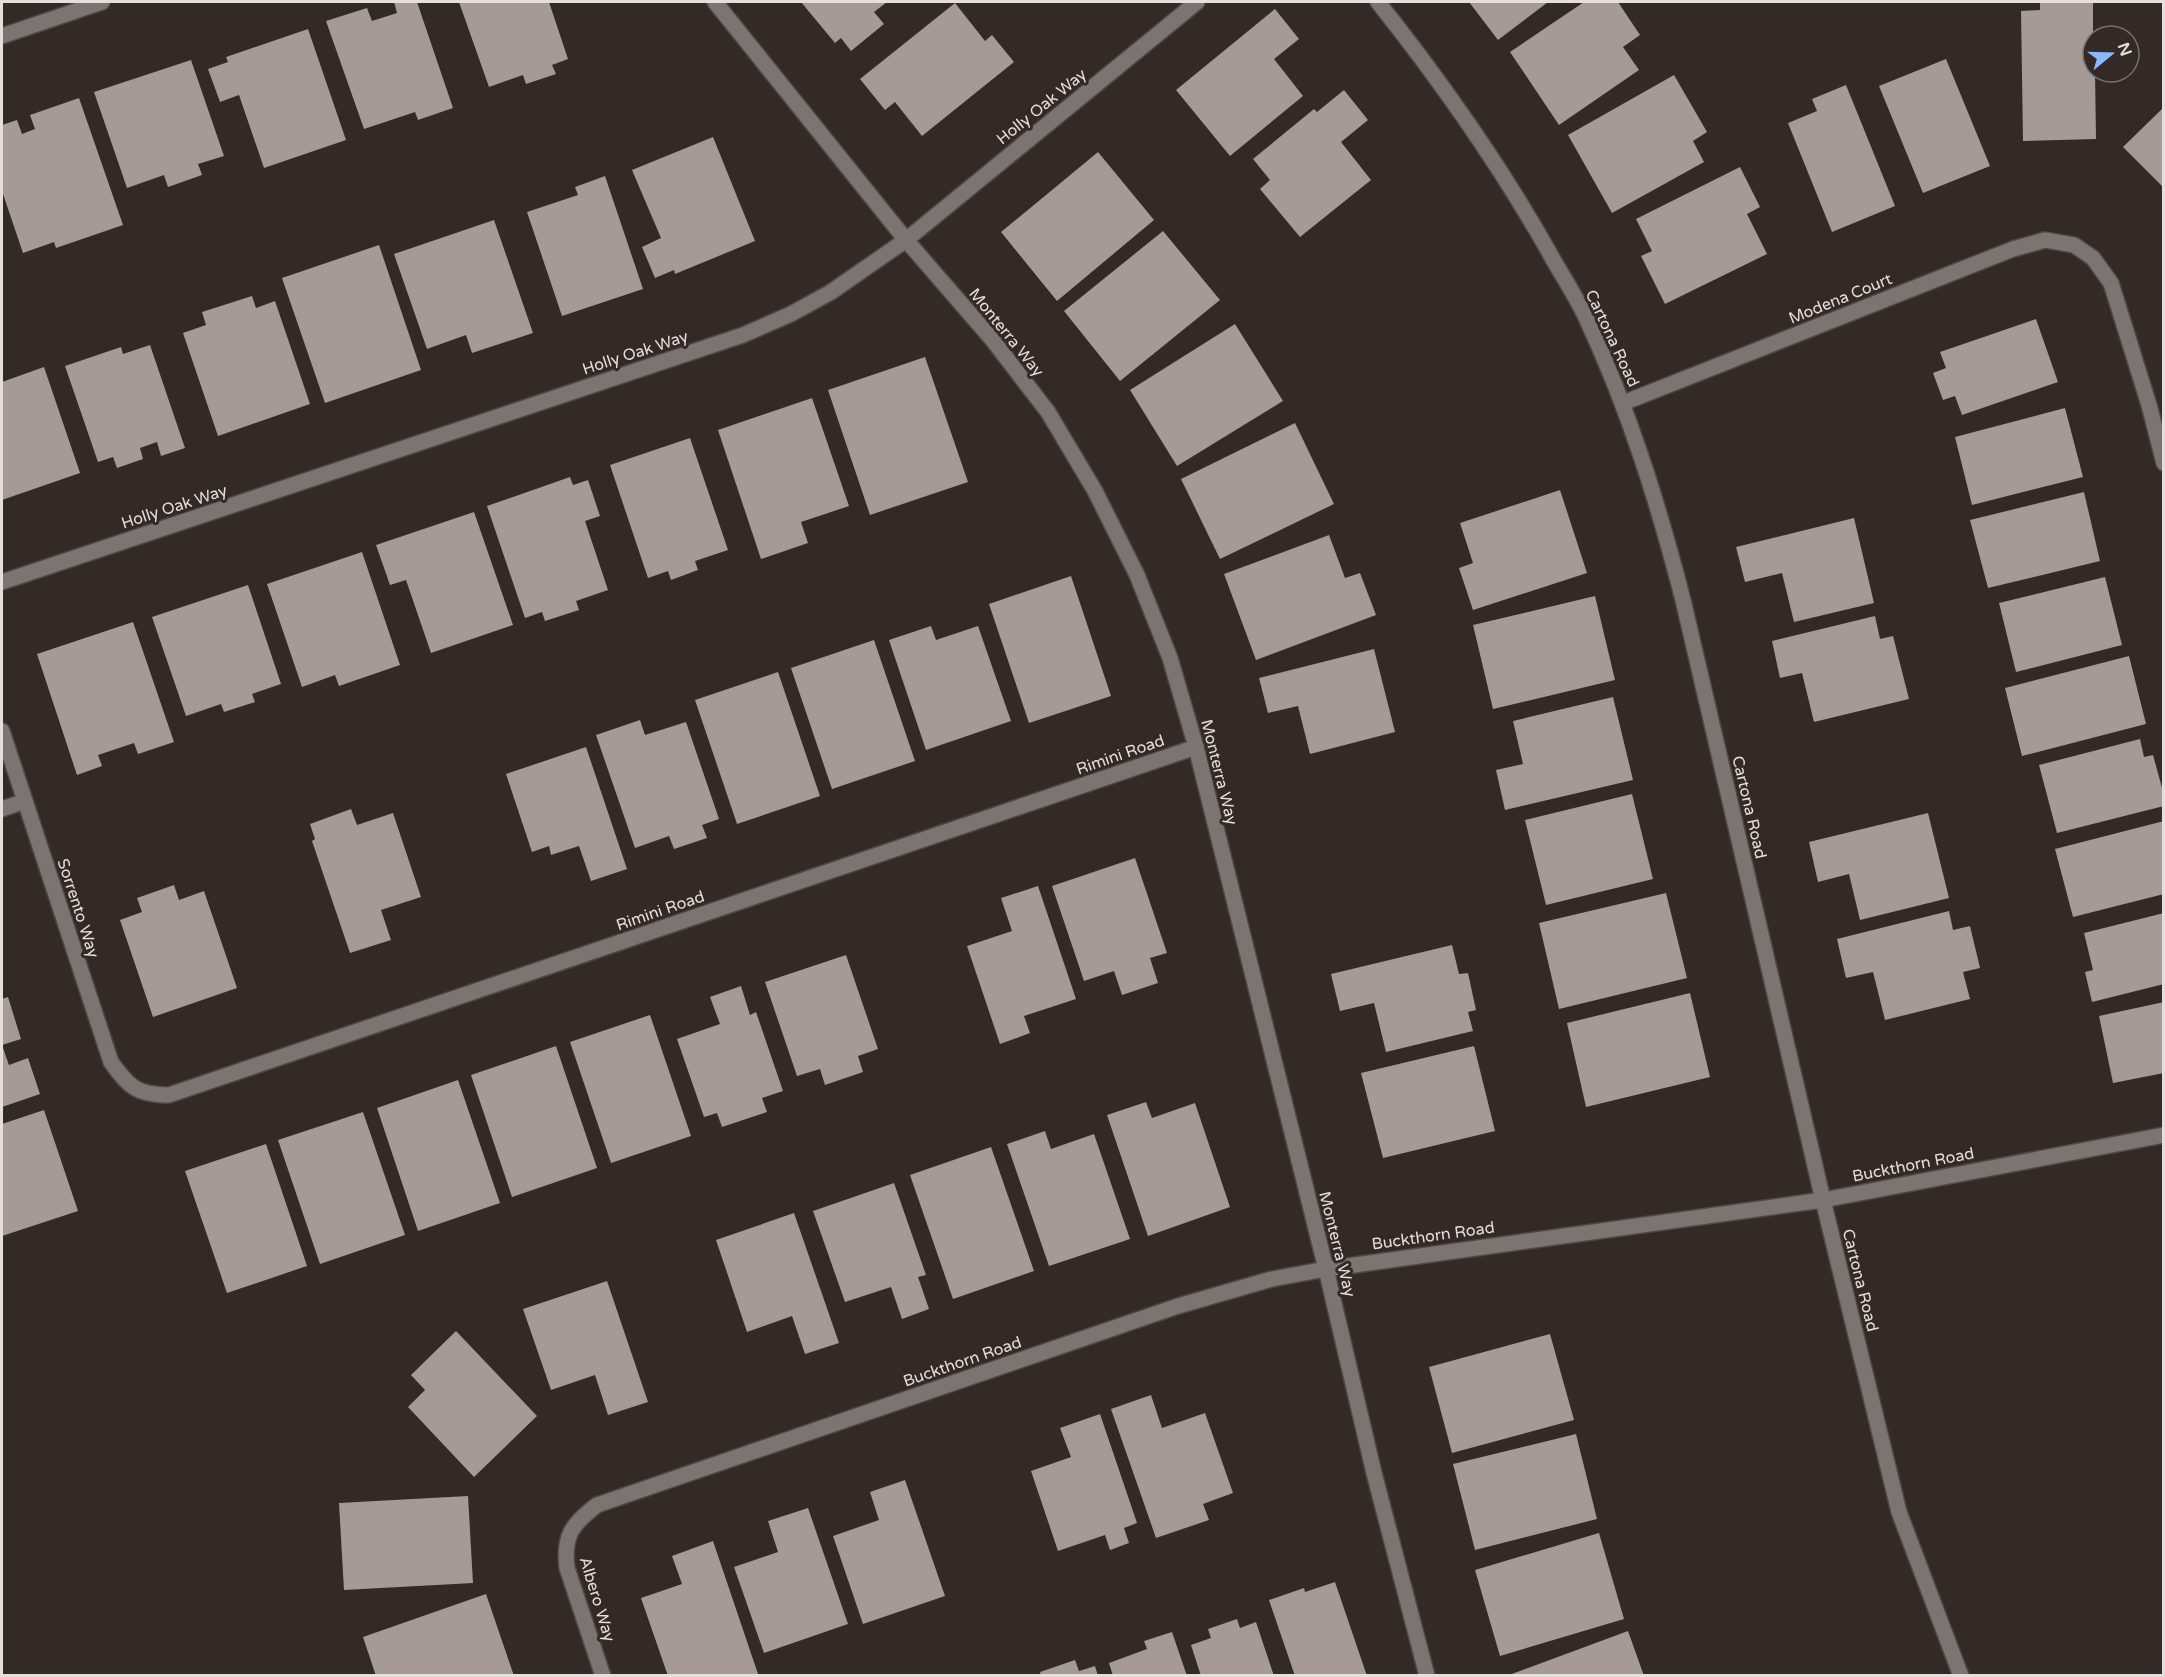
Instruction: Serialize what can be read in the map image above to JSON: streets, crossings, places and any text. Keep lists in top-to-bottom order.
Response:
{
  "streets": {
    "street": [
      "Holly Oak Way",
      "Modena Court",
      "Monterra Way",
      "Cartona Road",
      "Rimini Road",
      "Sorrento Way",
      "Buckthorn Road",
      "Albero Way"
    ]
  },
  "crossings": [
    ["Holly Oak Way", "Monterra Way"],
    ["Modena Court", "Cartona Road"],
    ["Monterra Way", "Rimini Road"],
    ["Monterra Way", "Buckthorn Road"],
    ["Cartona Road", "Buckthorn Road"],
    ["Rimini Road", "Sorrento Way"],
    ["Buckthorn Road", "Albero Way"]
  ],
  "north": "right"
}
